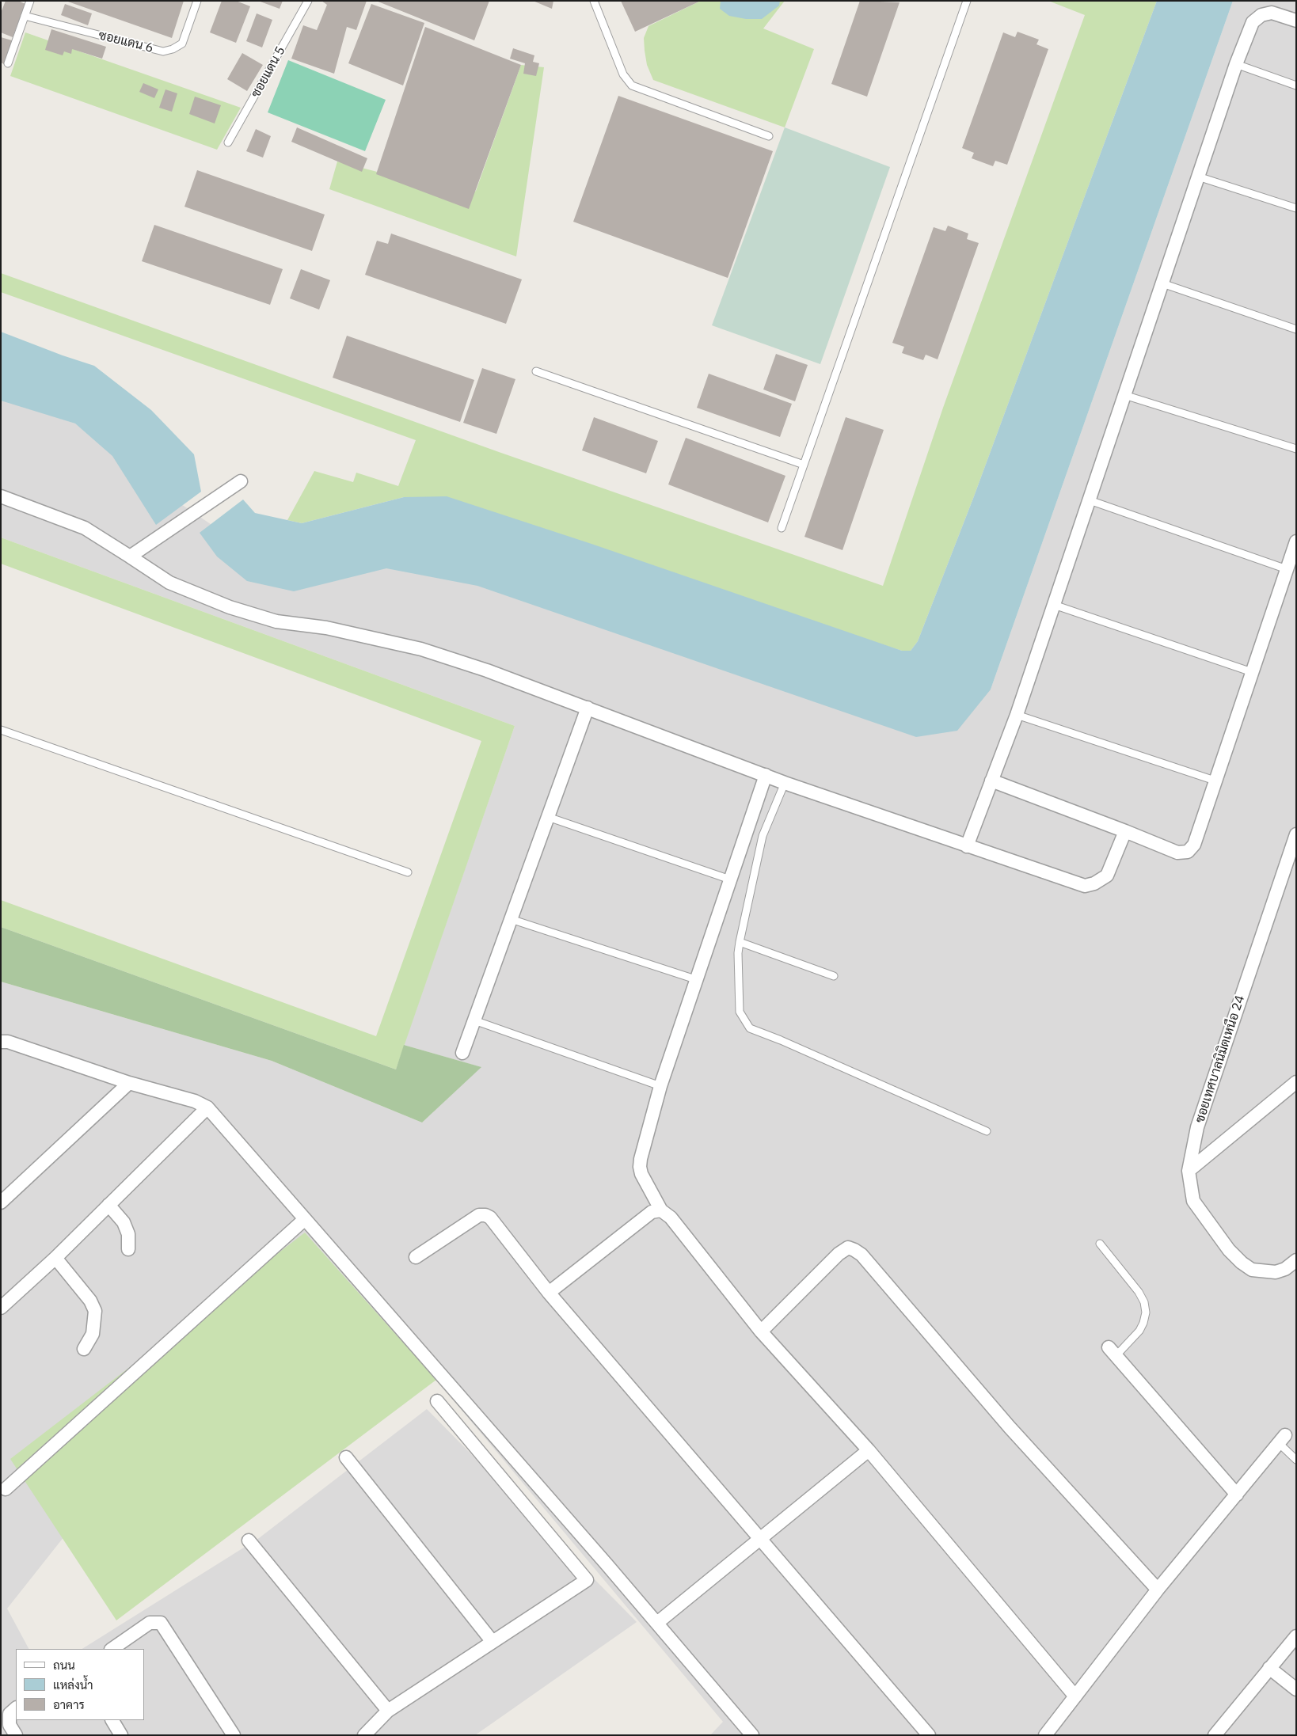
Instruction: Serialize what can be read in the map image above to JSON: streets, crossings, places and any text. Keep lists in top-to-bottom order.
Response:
{
  "streets": {
    "street": ["ซอยเทศบาลนิมิตเหนือ 24"],
    "lane": ["ซอยแดน 6", "ซอยแดน 5"]
  },
  "legend": ["ถนน", "แหล่งน้ำ", "อาคาร"]
}
